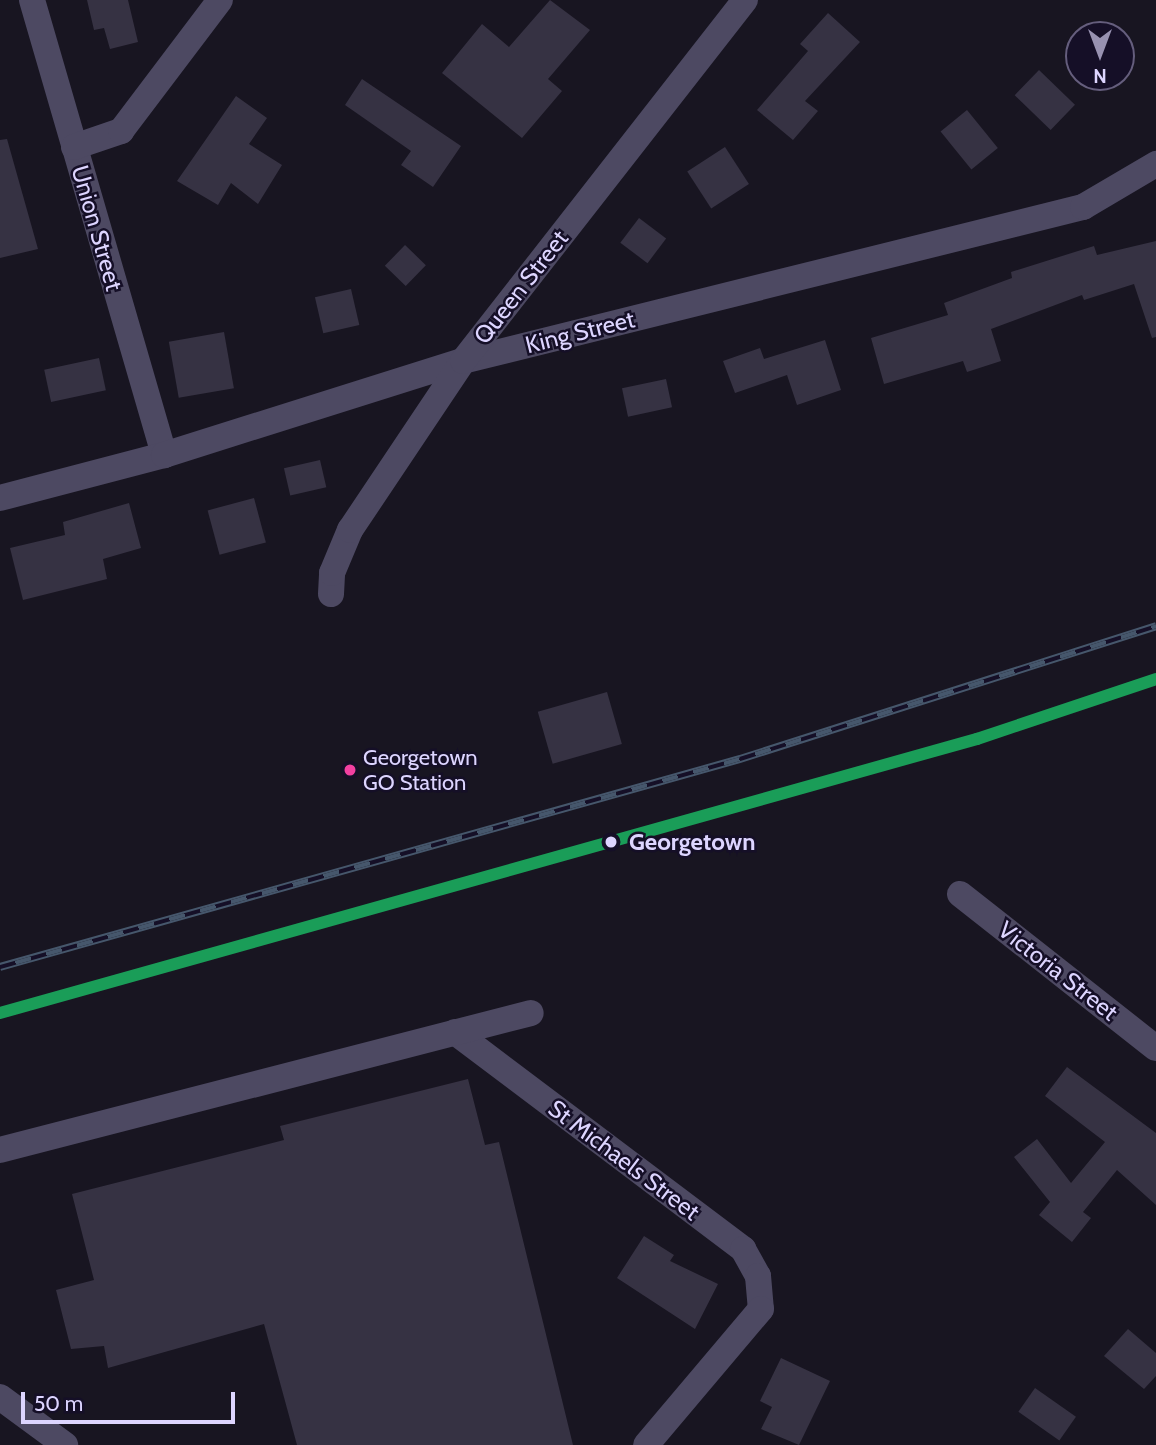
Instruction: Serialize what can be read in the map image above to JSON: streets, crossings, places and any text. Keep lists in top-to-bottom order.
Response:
{
  "streets": {
    "street": [
      "Union Street",
      "Queen Street",
      "King Street",
      "Victoria Street",
      "St Michaels Street"
    ]
  },
  "crossings": [
    ["Union Street", "King Street"],
    ["Queen Street", "King Street"]
  ],
  "places": ["Georgetown GO Station", "Georgetown"],
  "scale_bar": "50 m",
  "north": "bottom"
}
